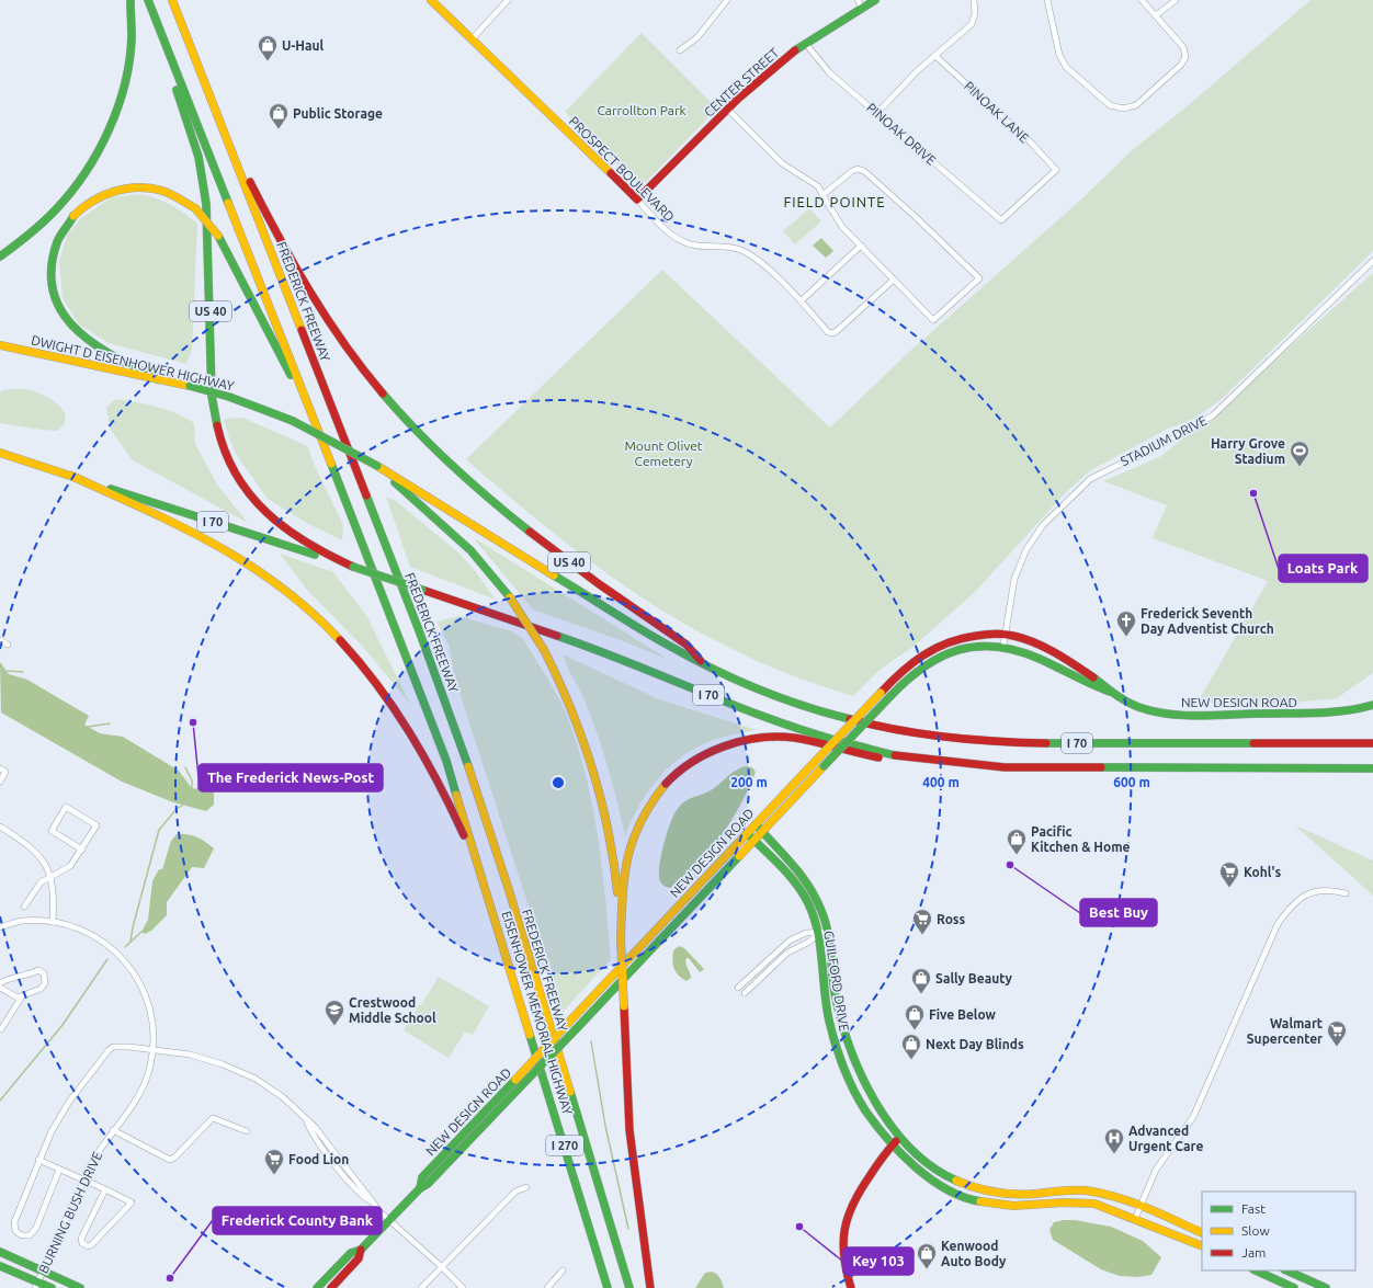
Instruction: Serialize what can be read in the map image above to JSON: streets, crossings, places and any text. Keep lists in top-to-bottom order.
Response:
{
  "streets": {
    "main road": [
      "CENTER STREET",
      "PROSPECT BOULEVARD",
      "FREDERICK FREEWAY",
      "US 40",
      "DWIGHT D EISENHOWER HIGHWAY",
      "I 70",
      "NEW DESIGN ROAD",
      "GUILFORD DRIVE",
      "EISENHOWER MEMORIAL HIGHWAY",
      "I 270"
    ],
    "street": [
      "PINOAK LANE",
      "PINOAK DRIVE",
      "STADIUM DRIVE",
      "BURNING BUSH DRIVE"
    ]
  },
  "crossings": [
    ["CENTER STREET", "PINOAK DRIVE"],
    ["CENTER STREET", "PROSPECT BOULEVARD"],
    ["PINOAK LANE", "PINOAK DRIVE"],
    ["FREDERICK FREEWAY", "US 40"],
    ["US 40", "I 70"],
    ["DWIGHT D EISENHOWER HIGHWAY", "I 70"],
    ["STADIUM DRIVE", "NEW DESIGN ROAD"],
    ["NEW DESIGN ROAD", "GUILFORD DRIVE"]
  ],
  "districts": ["FIELD POINTE"],
  "parks": ["Carrollton Park", "Mount Olivet Cemetery"],
  "places": {
    "shop": [
      "U-Haul",
      "Public Storage",
      "Pacific Kitchen & Home",
      "Sally Beauty",
      "Five Below",
      "Next Day Blinds",
      "Kenwood Auto Body"
    ],
    "sports": ["Harry Grove Stadium"],
    "other": [
      "Loats Park",
      "The Frederick News-Post",
      "Best Buy",
      "Key 103",
      "Frederick County Bank"
    ],
    "church": ["Frederick Seventh Day Adventist Church"],
    "supermarket": [
      "Kohl's",
      "Ross",
      "Walmart Supercenter",
      "Food Lion"
    ],
    "school or university": ["Crestwood Middle School"],
    "hospital": ["Advanced Urgent Care"]
  },
  "legend": ["Fast", "Slow", "Jam"],
  "rings": ["200 m", "400 m", "600 m"]
}
